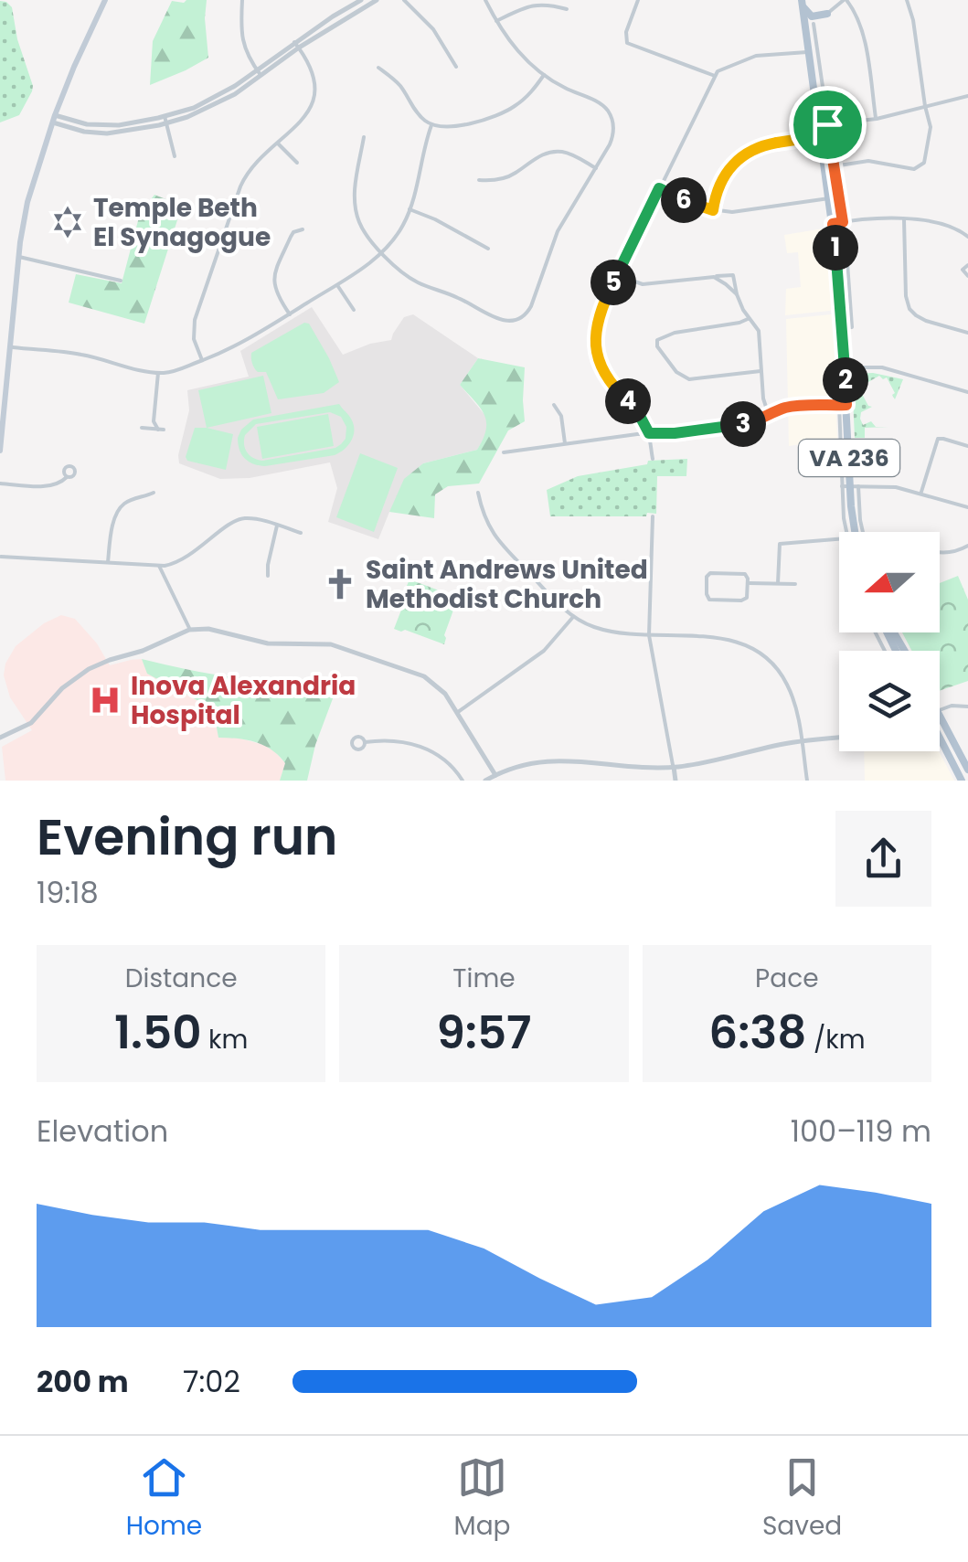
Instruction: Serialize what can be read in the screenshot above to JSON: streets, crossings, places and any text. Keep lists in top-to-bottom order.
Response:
{
  "streets": {
    "main road": ["VA 236"]
  },
  "places": {
    "synagogue": ["Temple Beth El Synagogue"],
    "church": ["Saint Andrews United Methodist Church"],
    "hospital": ["Inova Alexandria Hospital"]
  },
  "north": "left",
  "page": {
    "pins": [
      "6",
      "1",
      "5",
      "2",
      "4",
      "3"
    ],
    "heading": ["Evening run", "19:18"],
    "stats": [
      ["Distance", "1.50 km"],
      ["Time", "9:57"],
      ["Pace", "6:38 /km"]
    ],
    "chart": ["Elevation", "100–119 m"],
    "list": [
      {
        "name": "200 m",
        "note": "7:02"
      }
    ],
    "tabs": ["Home", "Map", "Saved"]
  }
}
